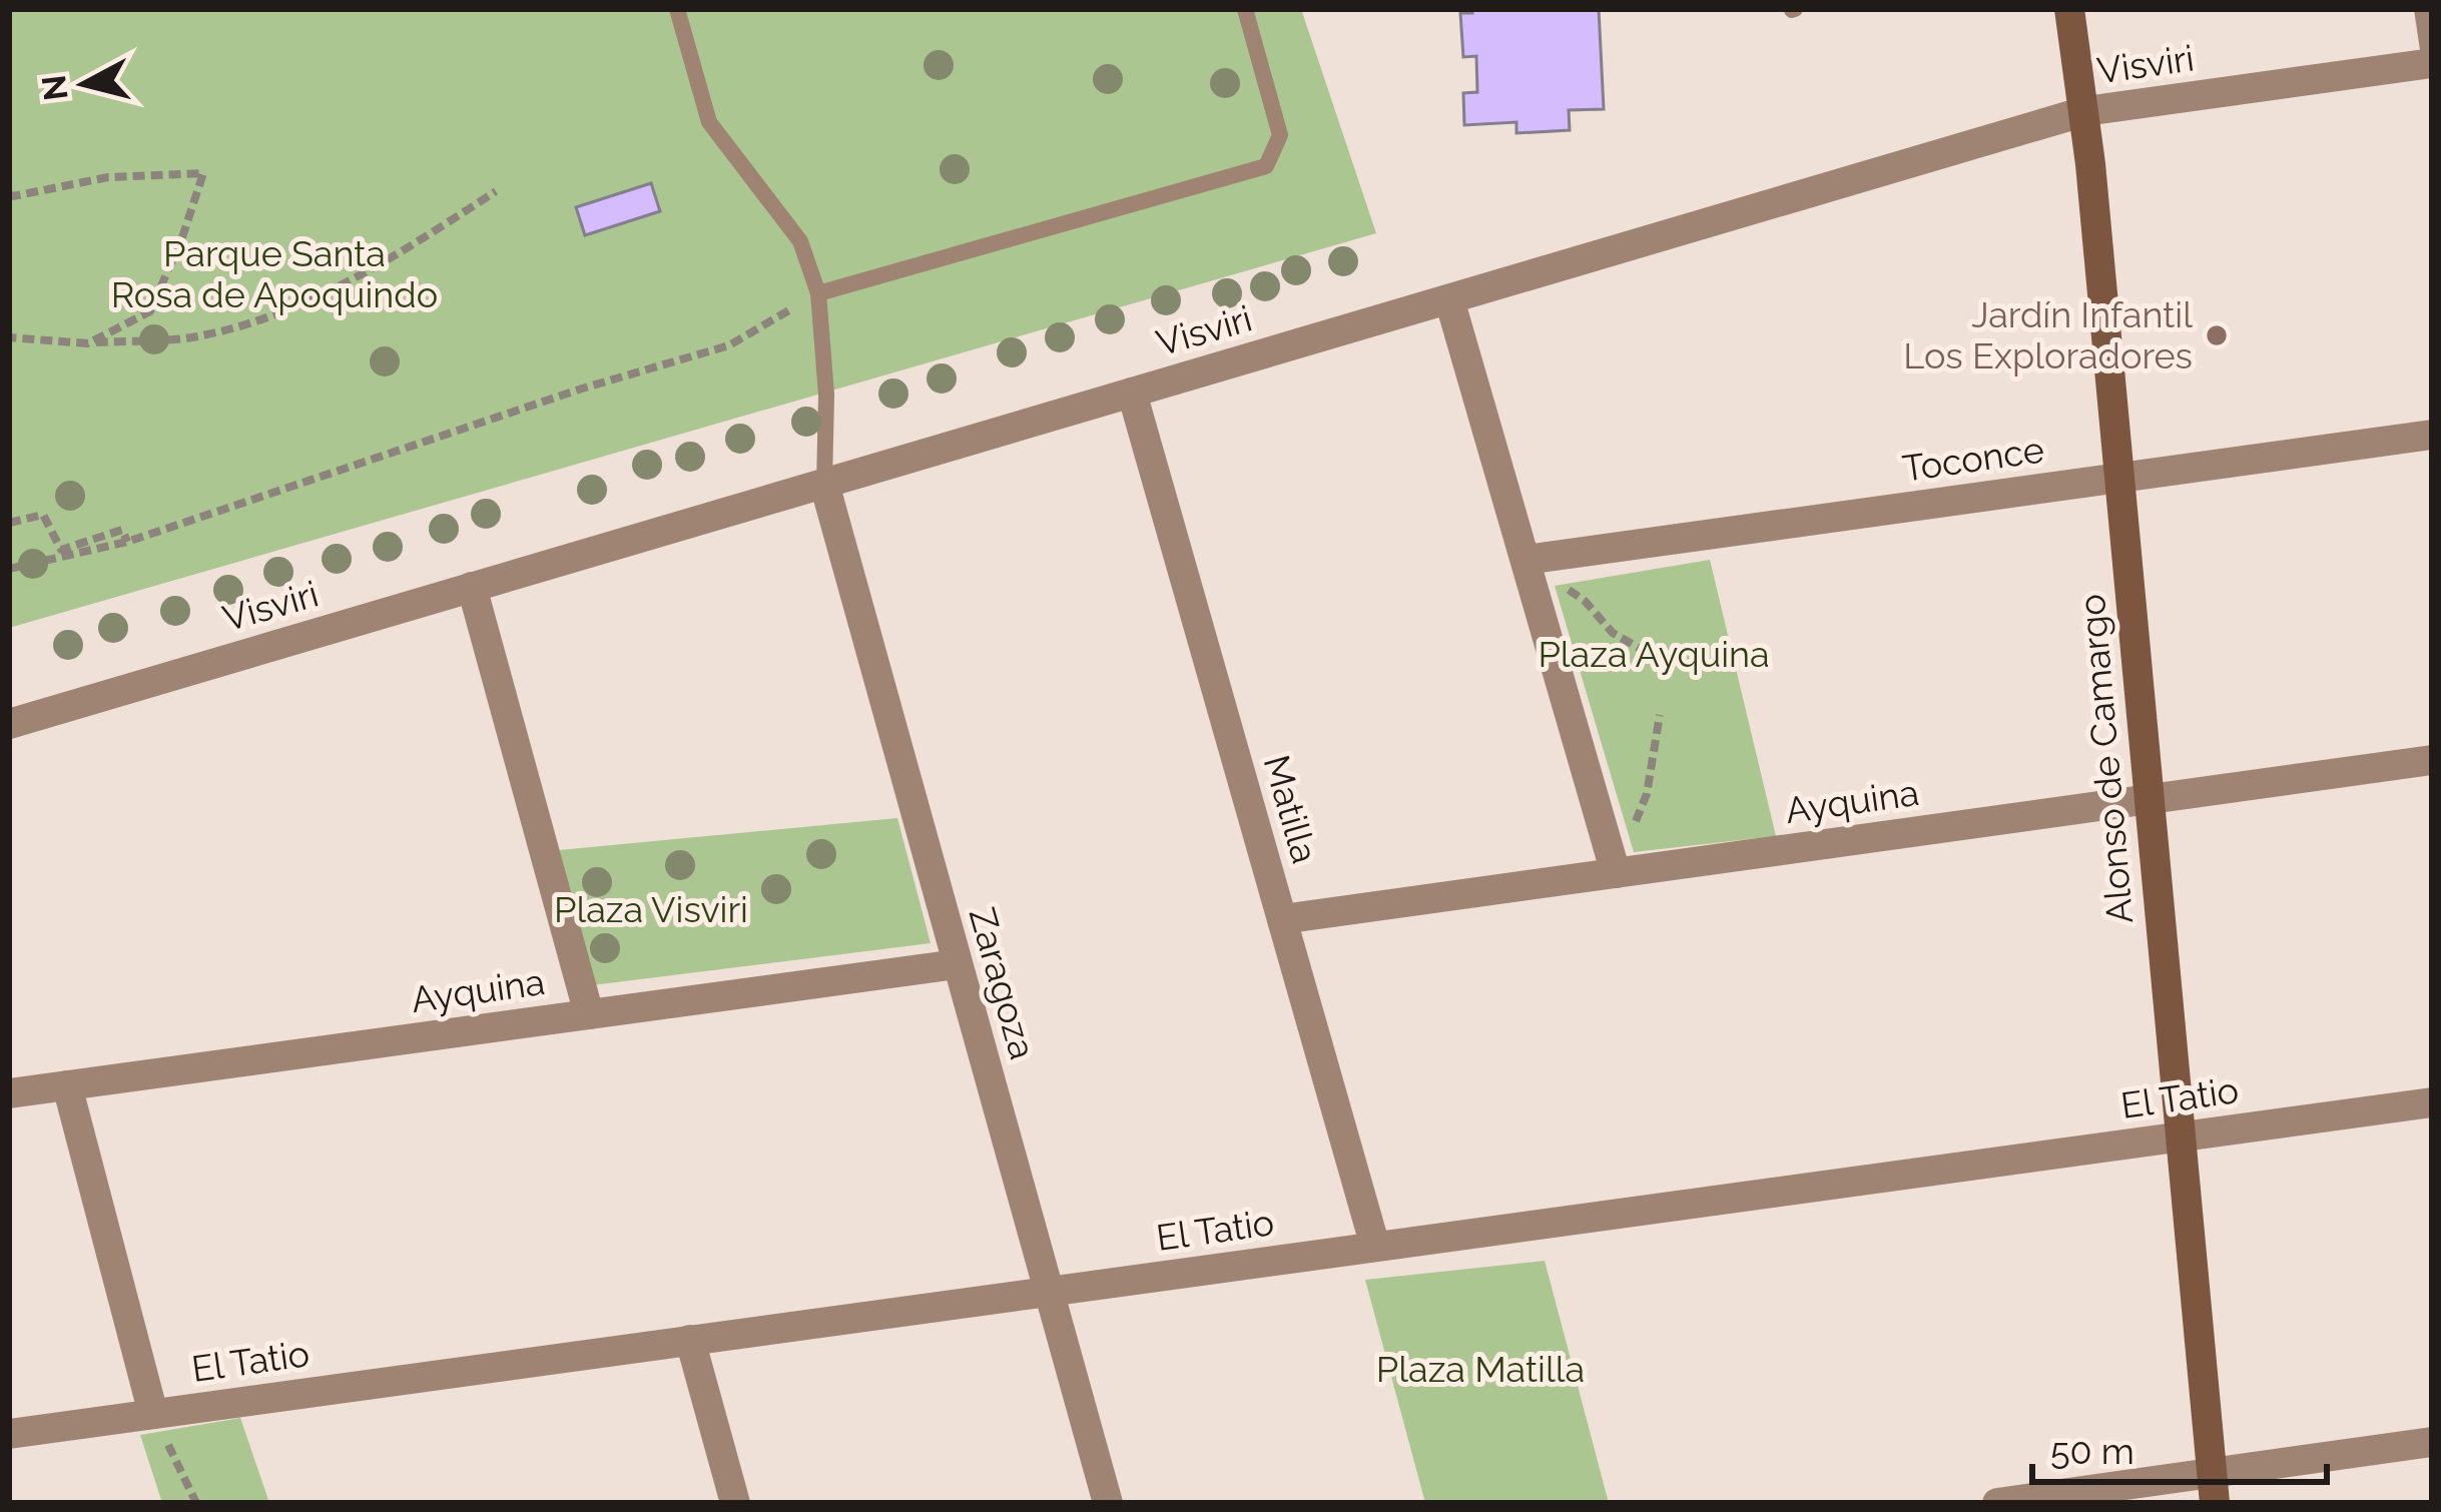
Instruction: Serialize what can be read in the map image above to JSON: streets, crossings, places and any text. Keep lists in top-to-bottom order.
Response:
{
  "streets": {
    "street": [
      "Visviri",
      "Toconce",
      "Alonso de Camargo",
      "Ayquina",
      "Matilla",
      "Zaragoza",
      "El Tatio"
    ]
  },
  "crossings": [
    ["Visviri", "Alonso de Camargo"],
    ["Visviri", "Matilla"],
    ["Visviri", "Zaragoza"],
    ["Toconce", "Alonso de Camargo"],
    ["Alonso de Camargo", "Ayquina"],
    ["Alonso de Camargo", "El Tatio"],
    ["Ayquina", "Matilla"],
    ["Ayquina", "Zaragoza"],
    ["Matilla", "El Tatio"],
    ["Zaragoza", "El Tatio"]
  ],
  "parks": [
    "Parque Santa Rosa de Apoquindo",
    "Plaza Ayquina",
    "Plaza Visviri",
    "Plaza Matilla"
  ],
  "places": ["Jardín Infantil Los Exploradores"],
  "scale_bar": "50 m",
  "north": "left"
}
